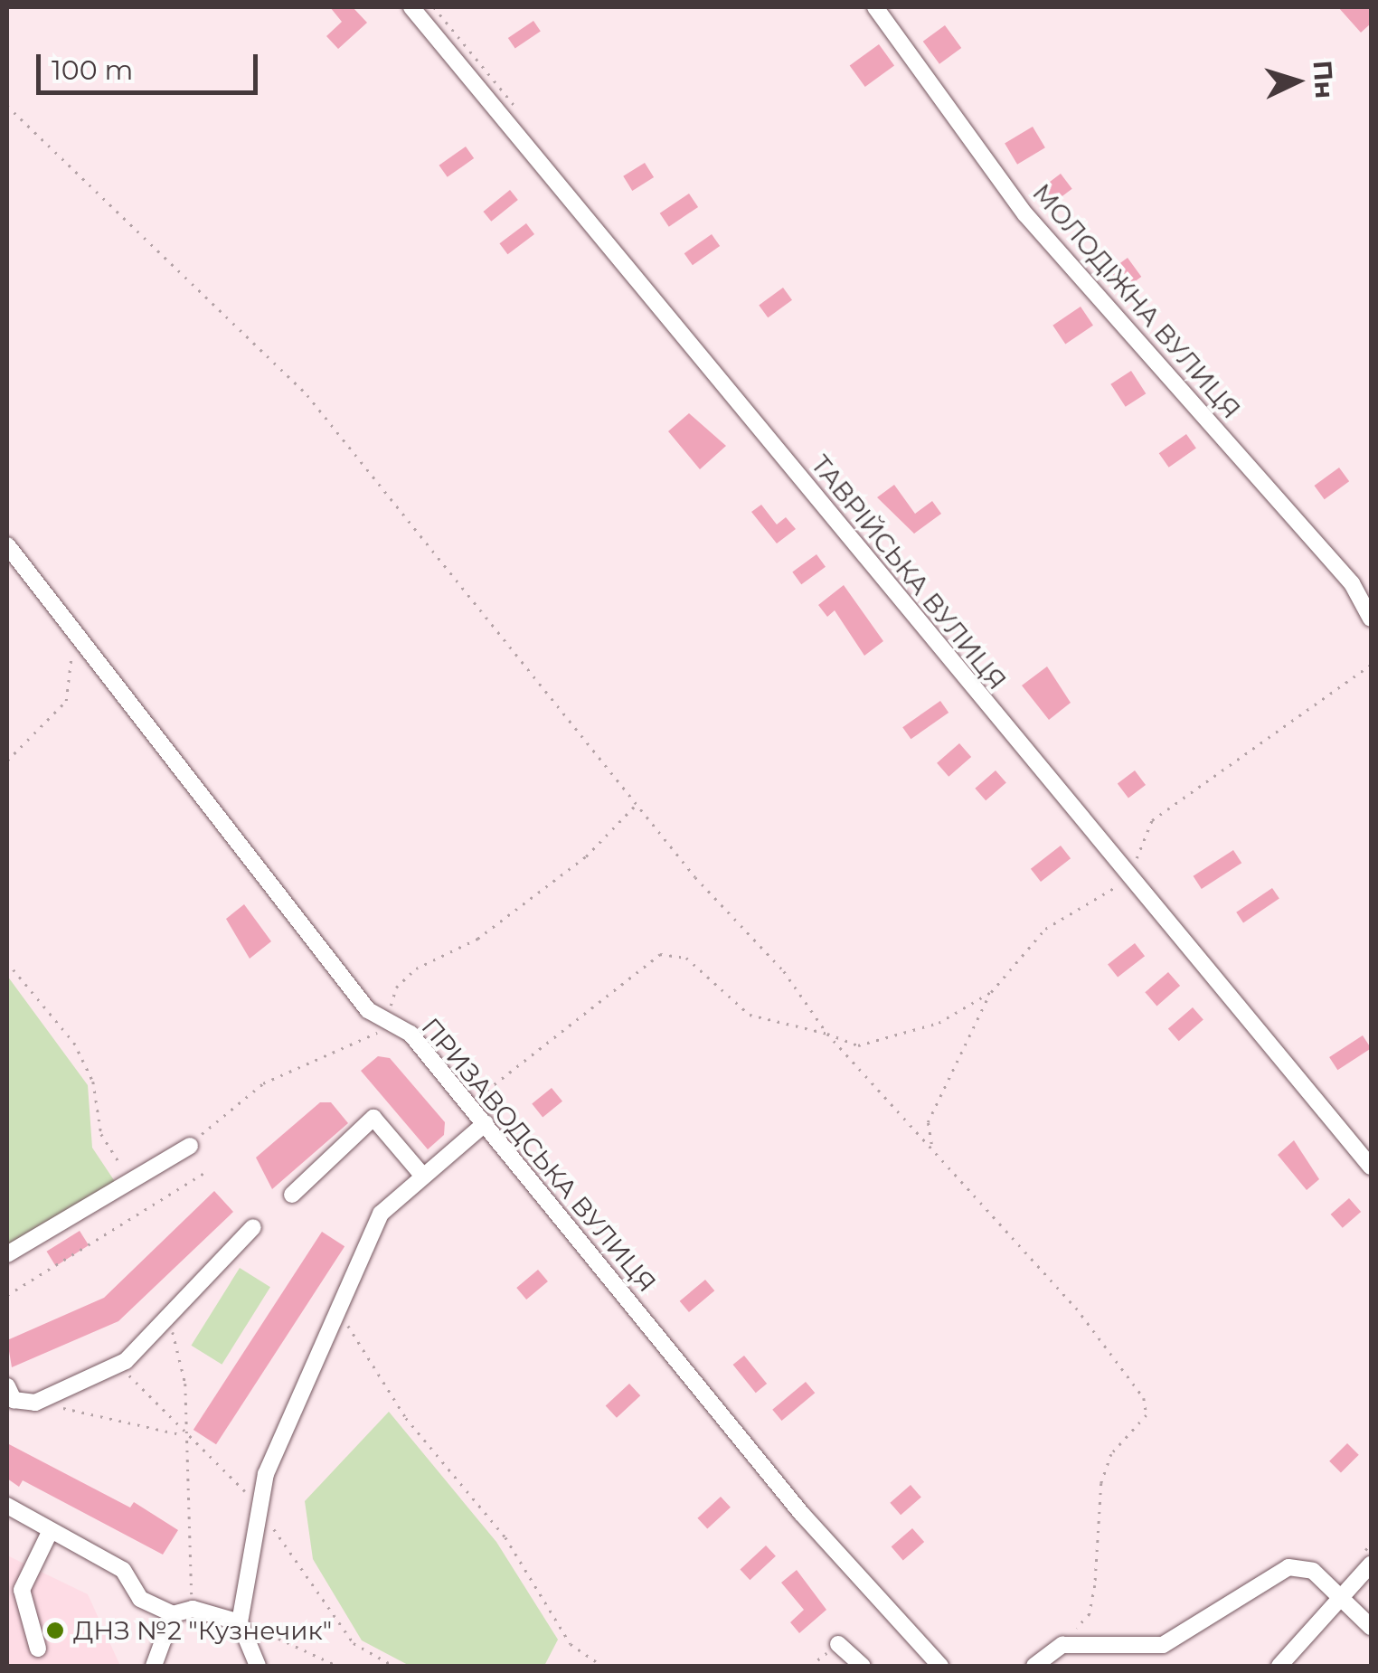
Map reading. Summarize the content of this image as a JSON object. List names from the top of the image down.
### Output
{
  "streets": {
    "street": ["МОЛОДІЖНА ВУЛИЦЯ", "ТАВРІЙСЬКА ВУЛИЦЯ", "ПРИЗАВОДСЬКА ВУЛИЦЯ"]
  },
  "places": ["ДНЗ №2 \"Кузнечик\""],
  "scale_bar": "100 m",
  "north": "right"
}
